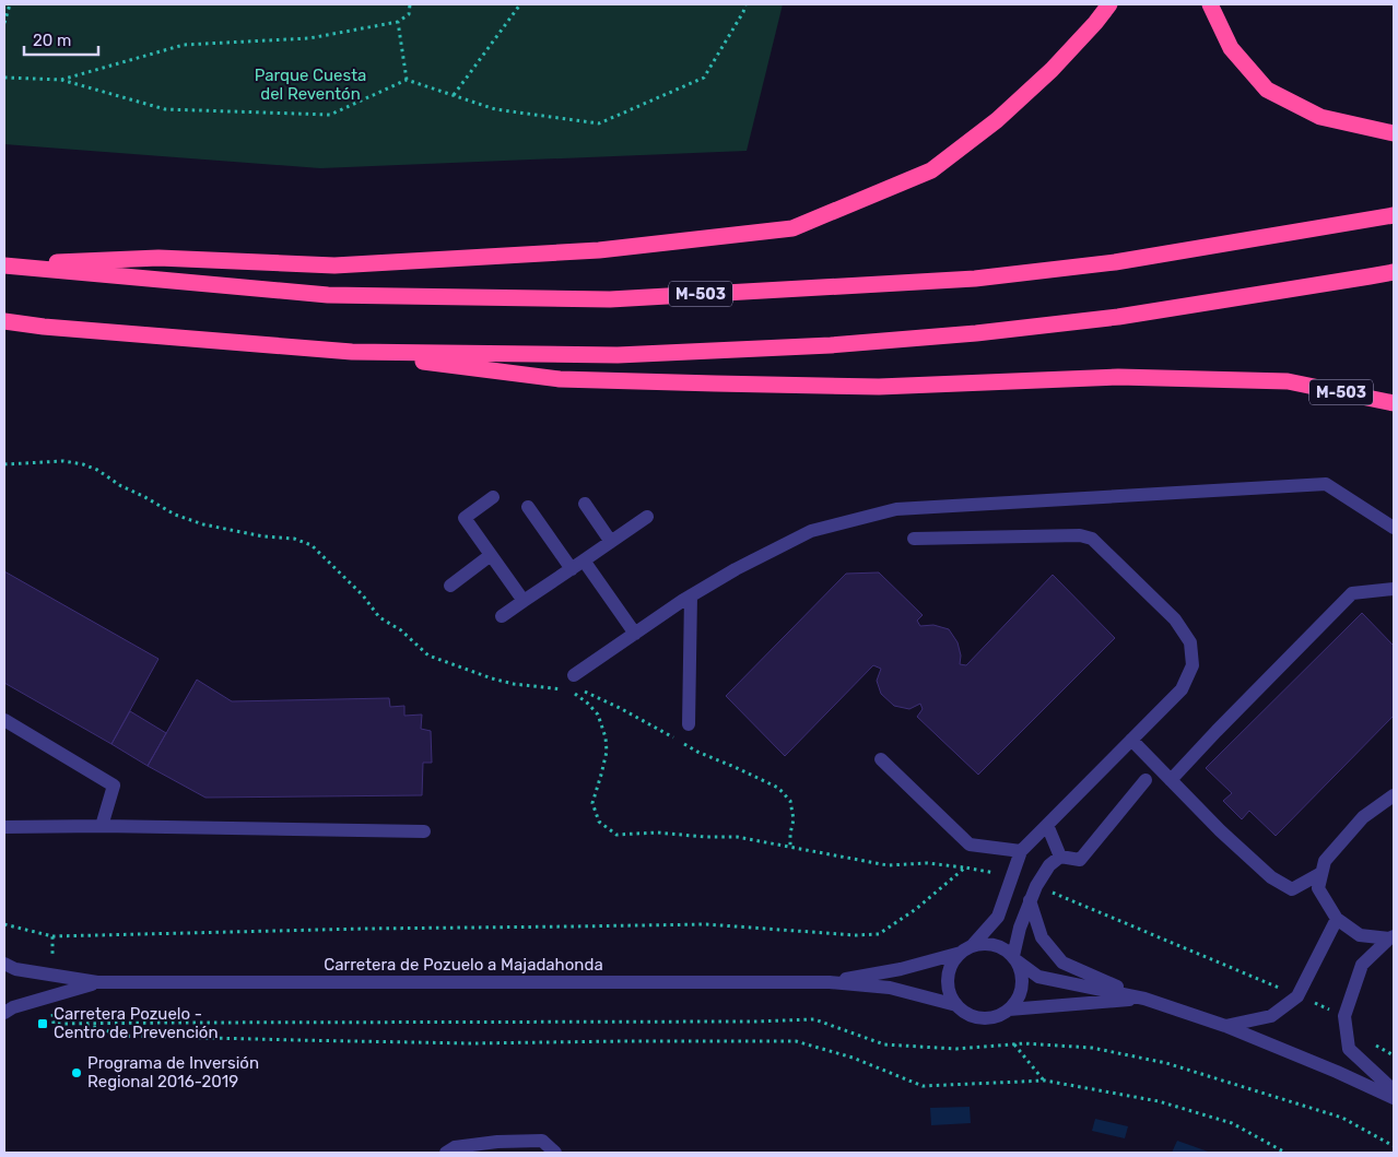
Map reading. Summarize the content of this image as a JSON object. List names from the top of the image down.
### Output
{
  "streets": {
    "highway": ["M-503"],
    "street": ["Carretera de Pozuelo a Majadahonda"]
  },
  "parks": ["Parque Cuesta del Reventón"],
  "places": {
    "transit": ["Carretera Pozuelo - Centro de Prevención"],
    "other": ["Programa de Inversión Regional 2016-2019"]
  },
  "scale_bar": "20 m"
}
